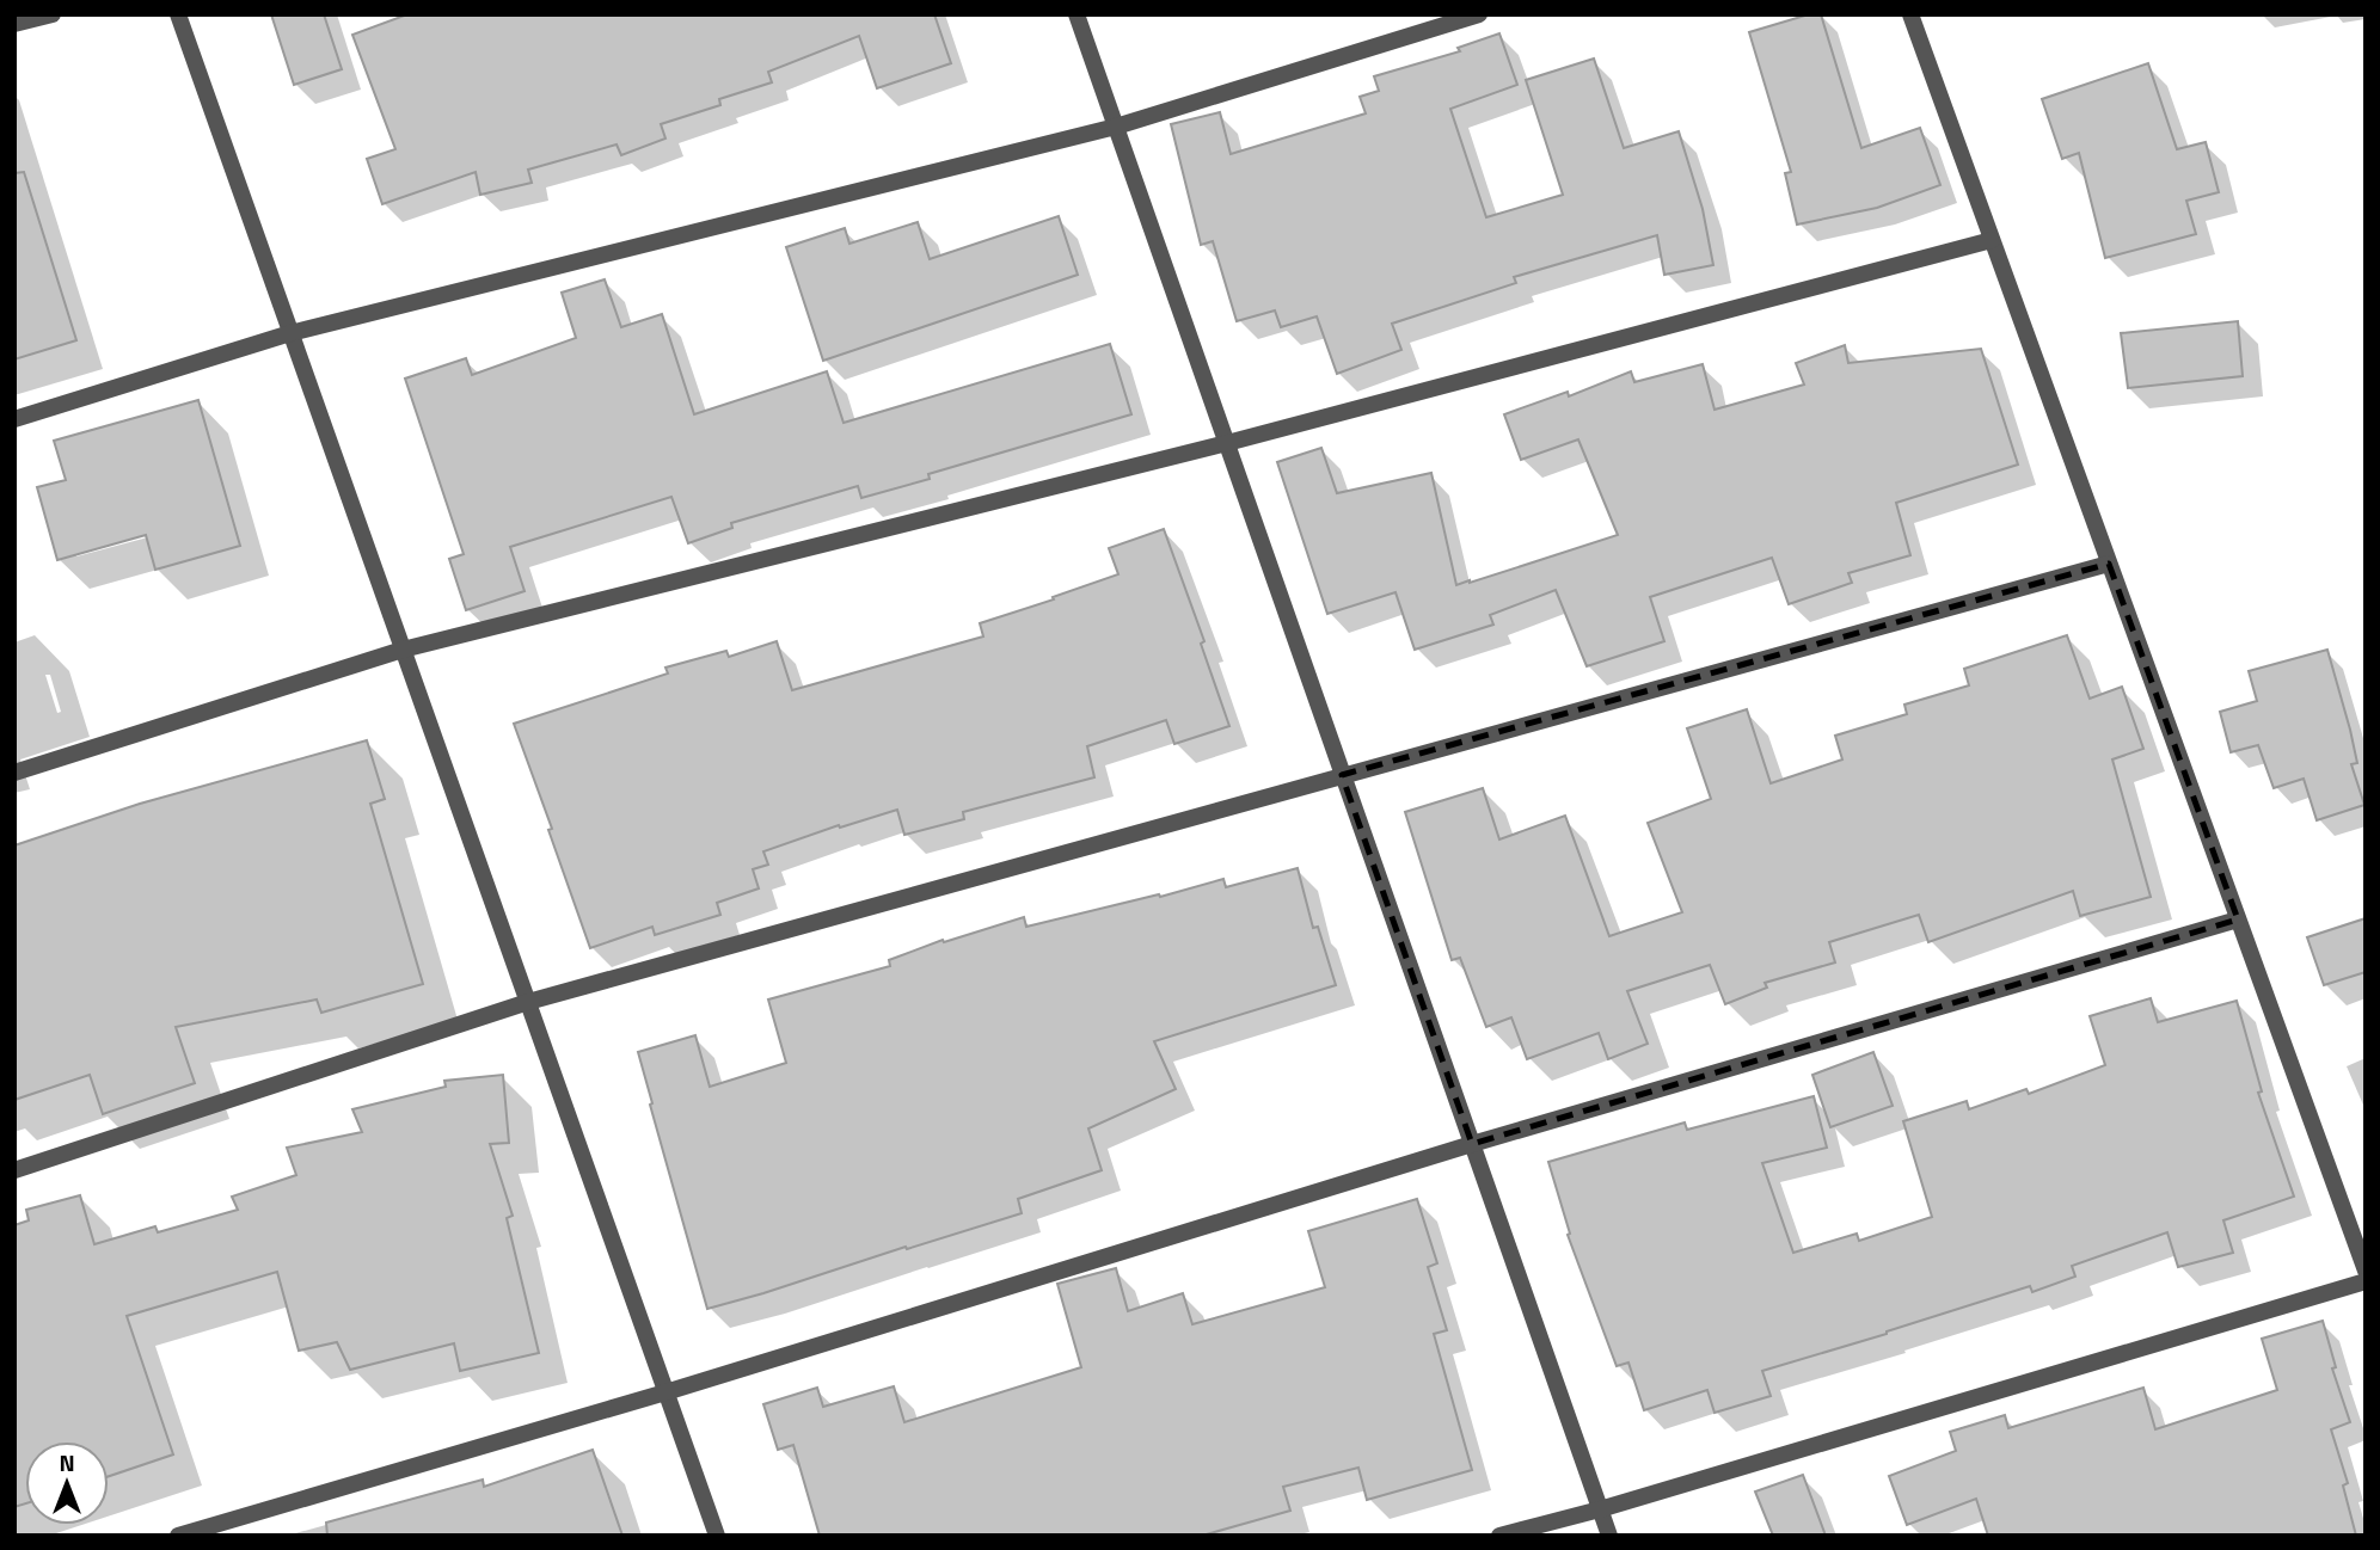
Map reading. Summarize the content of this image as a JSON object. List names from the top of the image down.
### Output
{
  "north": "top"
}
